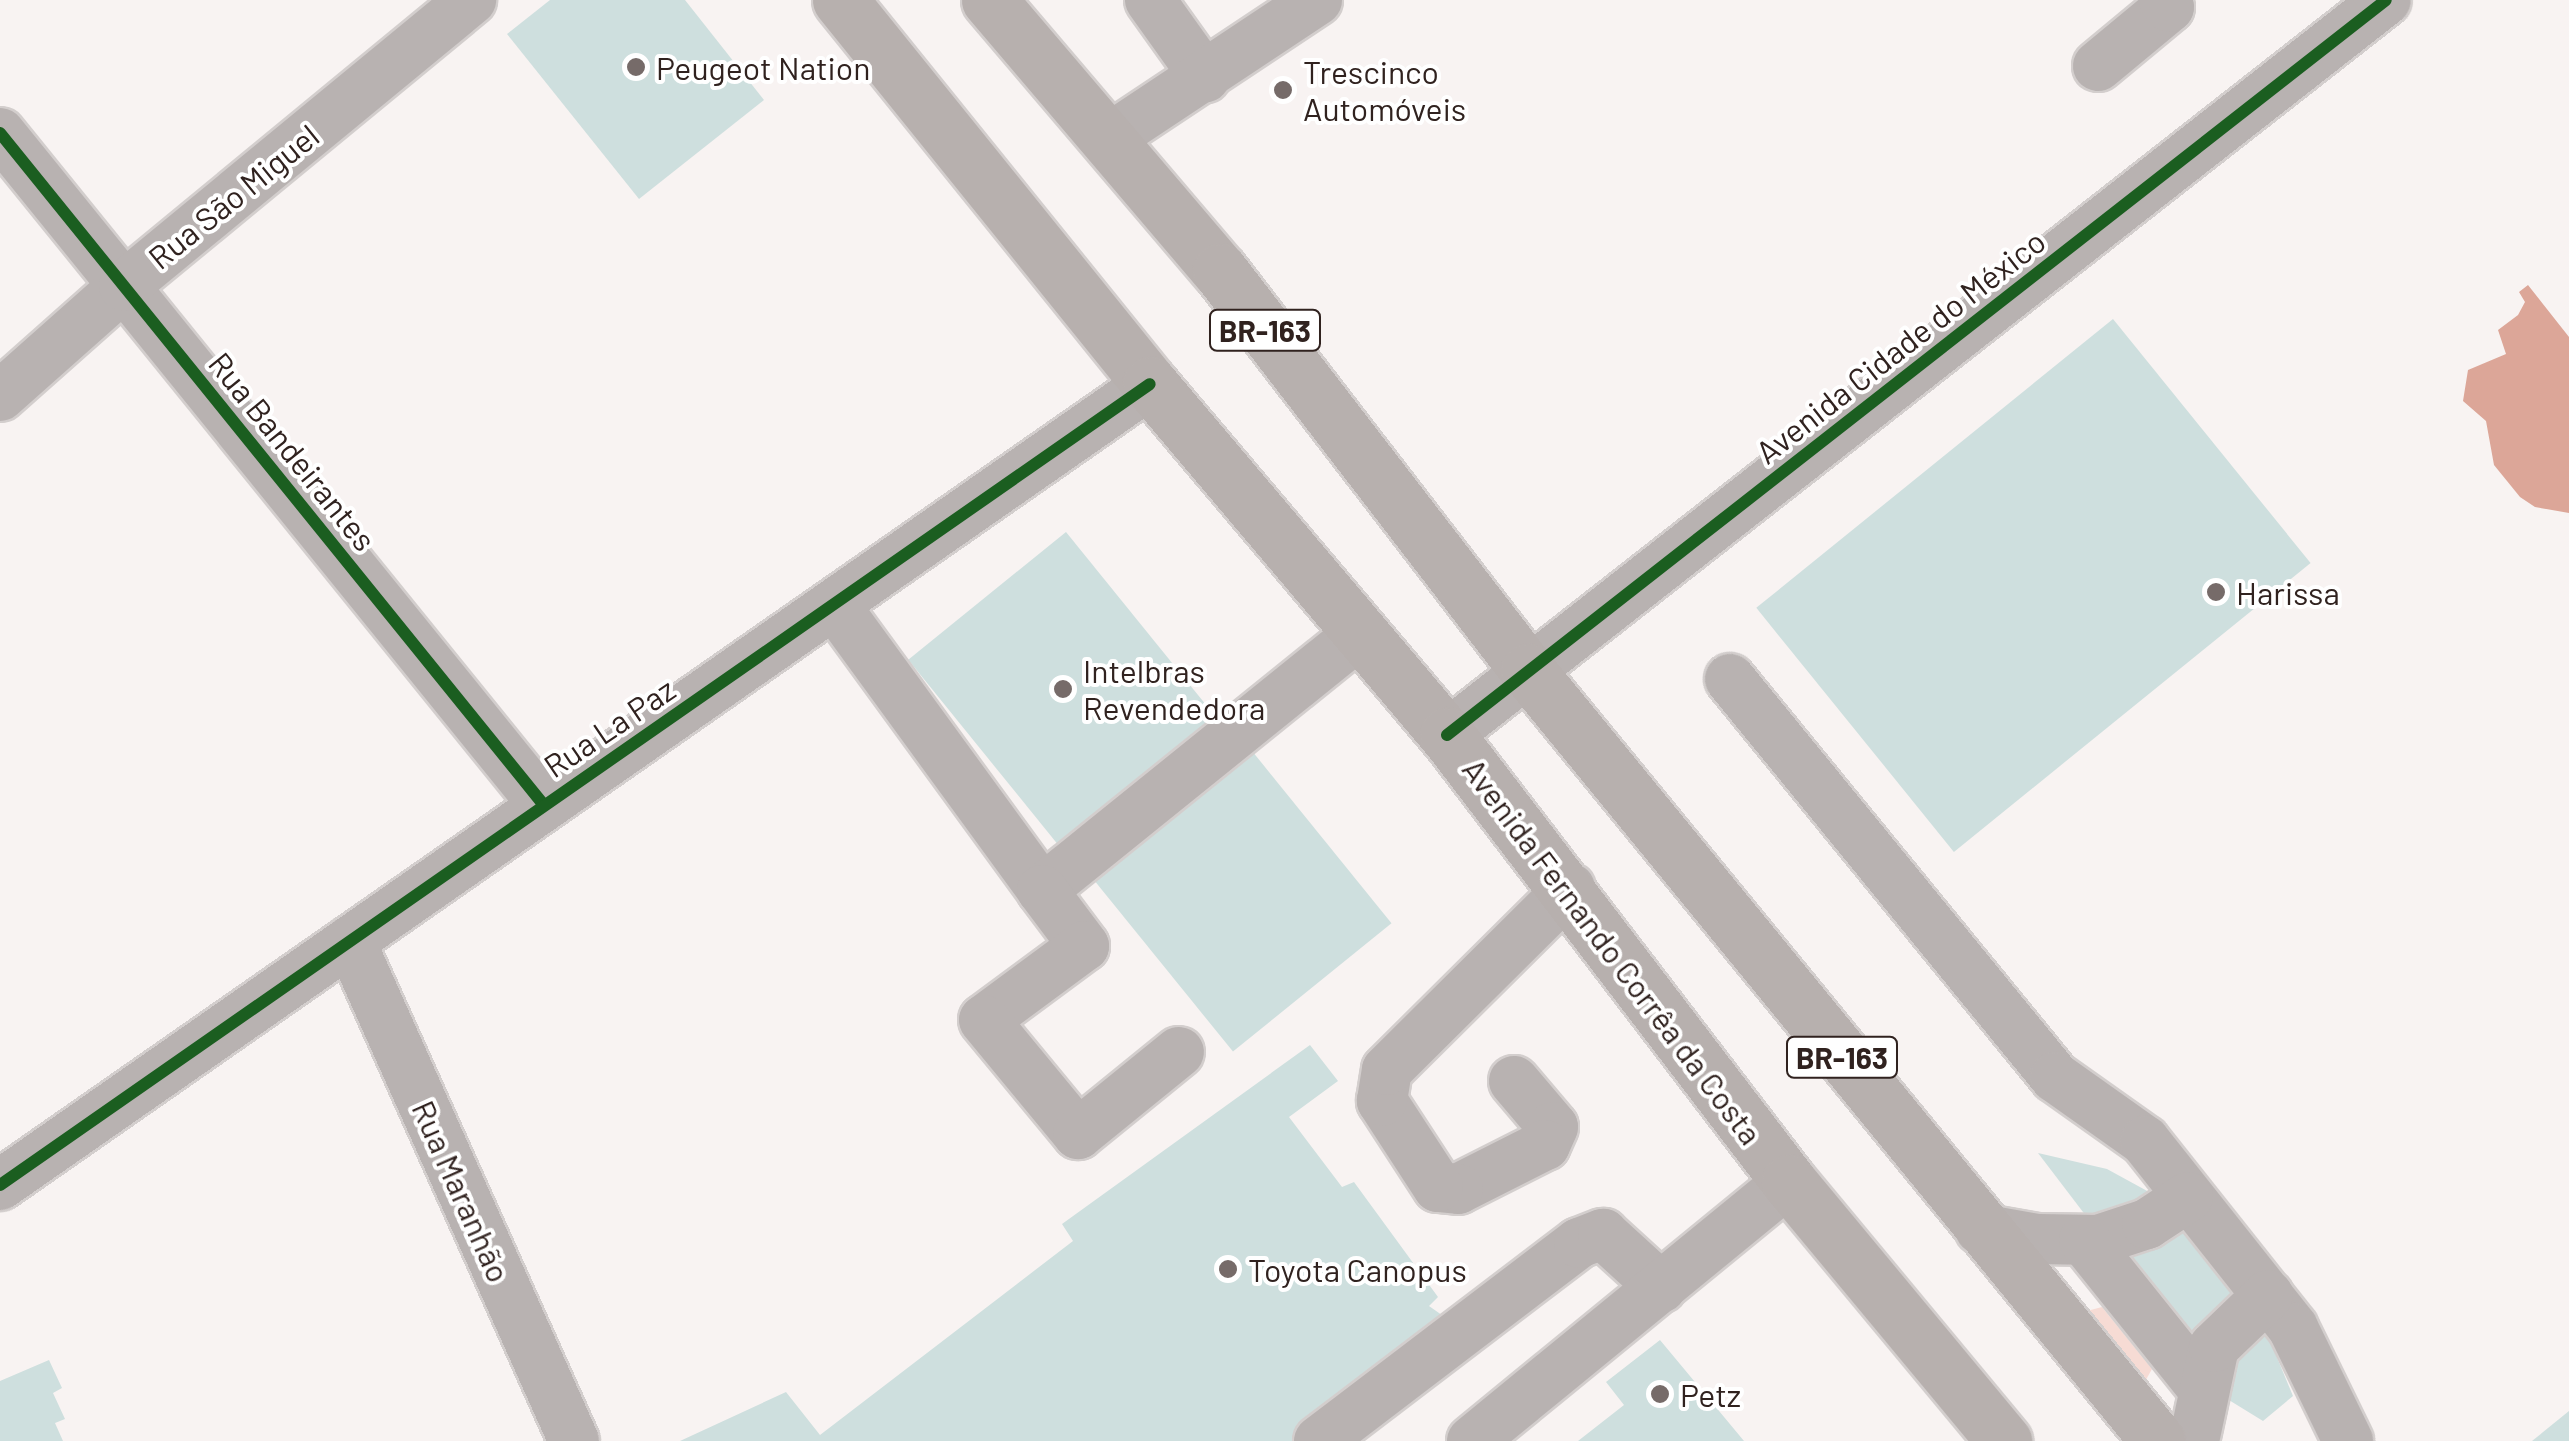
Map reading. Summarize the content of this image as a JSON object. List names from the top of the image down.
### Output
{
  "streets": {
    "highway": ["BR-163", "Avenida Fernando Corrêa da Costa"],
    "street": [
      "Rua São Miguel",
      "Avenida Cidade do México",
      "Rua Bandeirantes",
      "Rua La Paz",
      "Rua Maranhão"
    ]
  },
  "crossings": [
    ["Rua São Miguel", "Rua Bandeirantes"],
    ["BR-163", "Avenida Cidade do México"],
    ["Avenida Cidade do México", "Avenida Fernando Corrêa da Costa"],
    ["Rua Bandeirantes", "Rua La Paz"],
    ["Rua La Paz", "Avenida Fernando Corrêa da Costa"],
    ["Rua La Paz", "Rua Maranhão"]
  ],
  "places": [
    "Peugeot Nation",
    "Trescinco Automóveis",
    "Harissa",
    "Intelbras Revendedora",
    "Toyota Canopus",
    "Petz"
  ]
}
